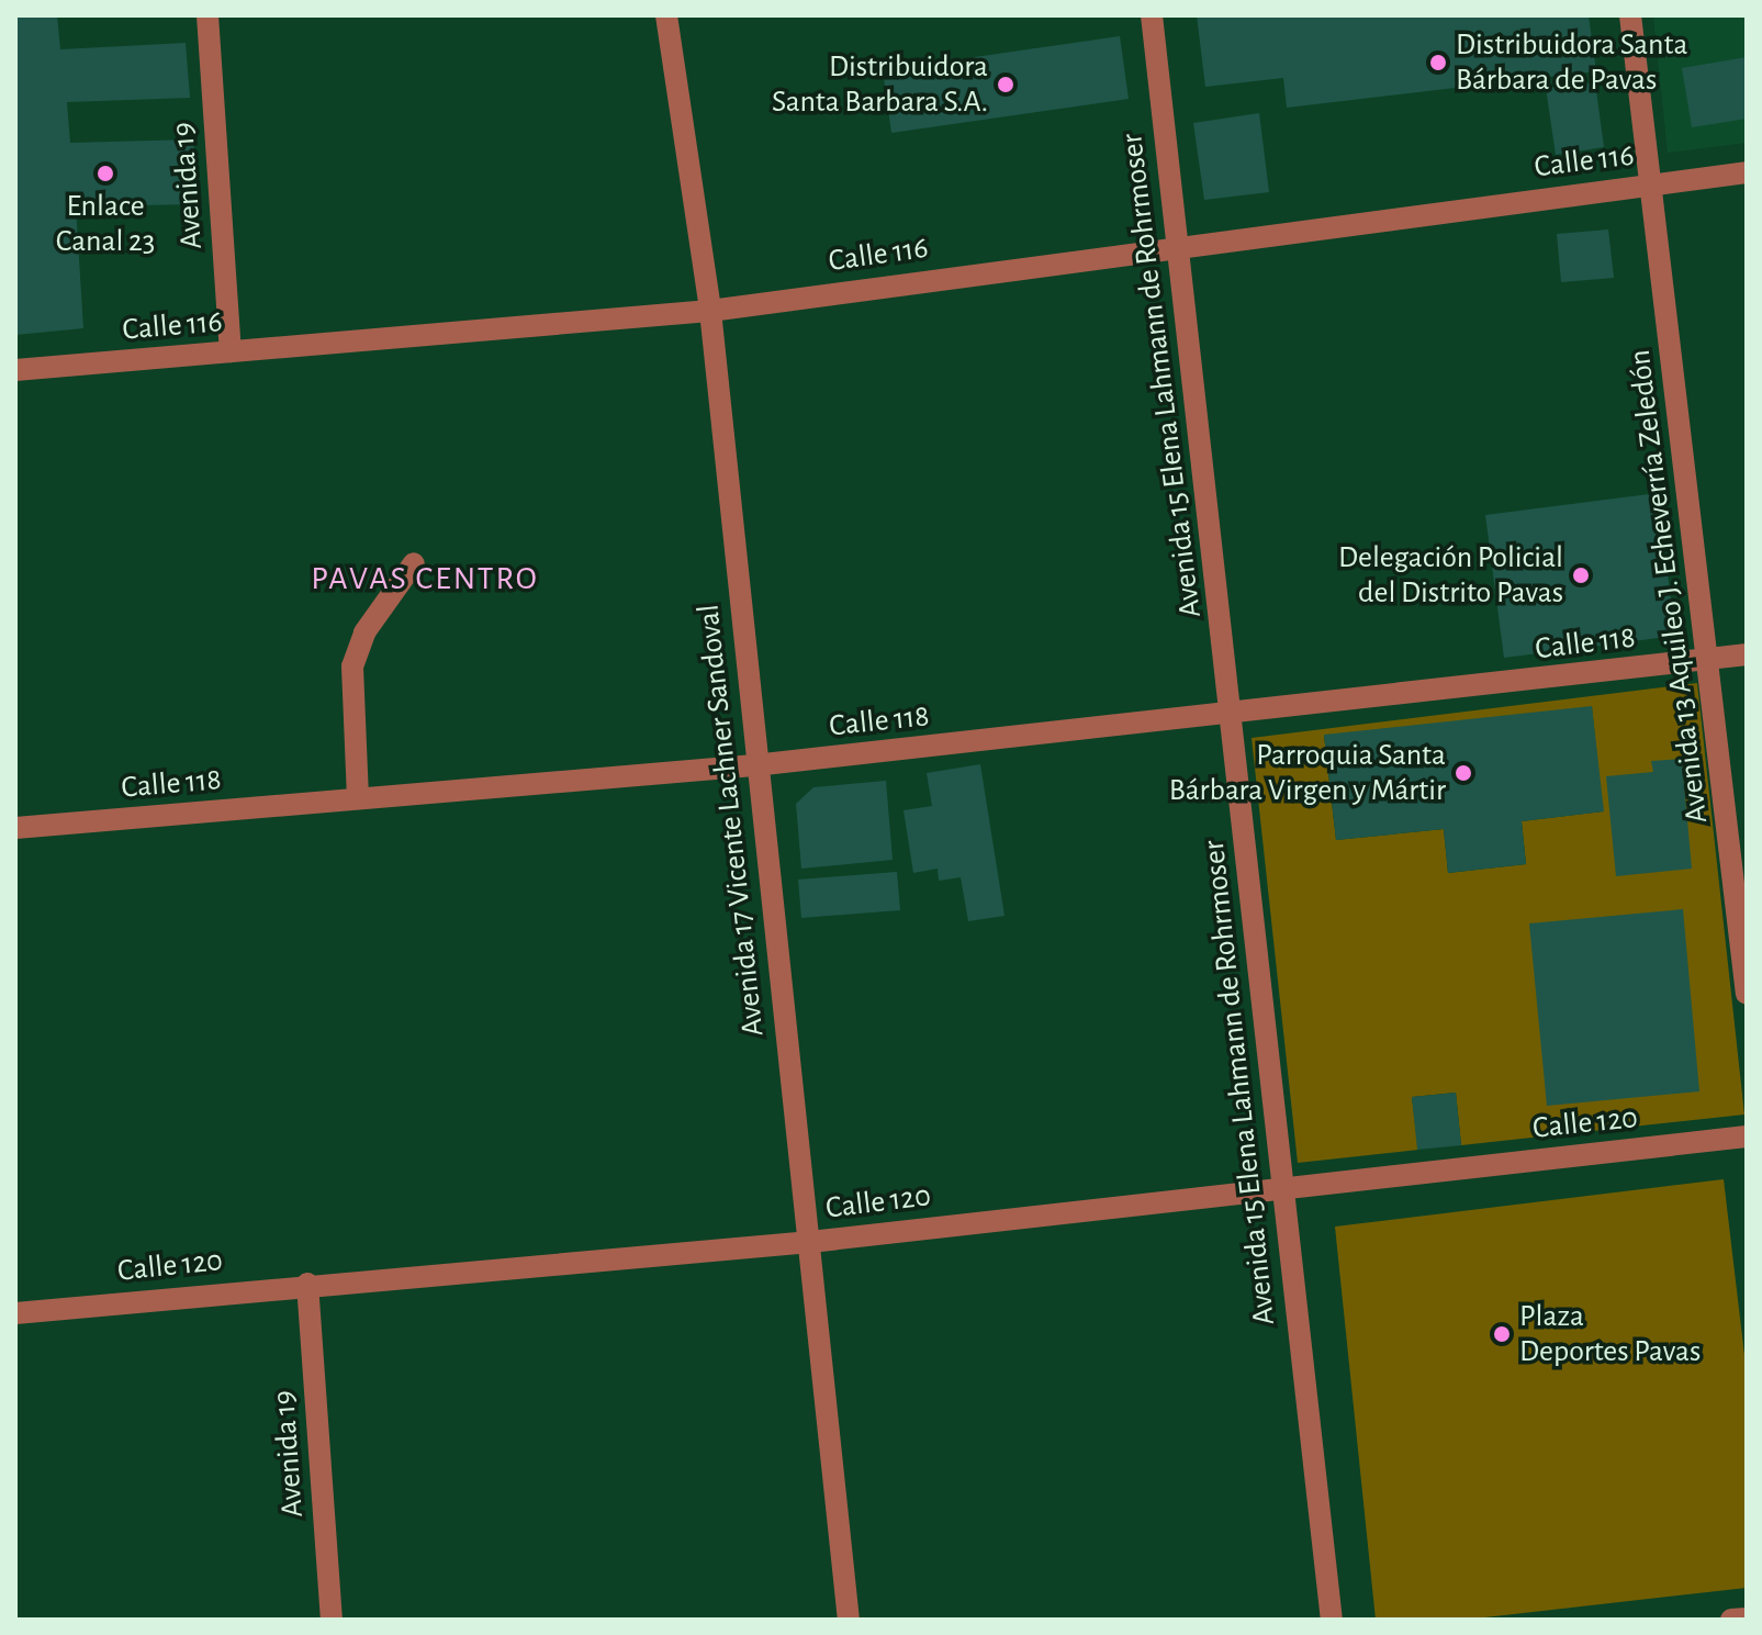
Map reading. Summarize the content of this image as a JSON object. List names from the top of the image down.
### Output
{
  "streets": {
    "street": [
      "Calle 116",
      "Avenida 19",
      "Avenida 15 Elena Lahmann de Rohrmoser",
      "Avenida 13 Aquileo J. Echeverría Zeledón",
      "Calle 118",
      "Avenida 17 Vicente Lachner Sandoval",
      "Calle 120"
    ]
  },
  "crossings": [
    ["Calle 116", "Avenida 19"],
    ["Calle 116", "Avenida 15 Elena Lahmann de Rohrmoser"],
    ["Calle 116", "Avenida 13 Aquileo J. Echeverría Zeledón"],
    ["Calle 116", "Avenida 17 Vicente Lachner Sandoval"],
    ["Avenida 19", "Calle 120"],
    ["Avenida 15 Elena Lahmann de Rohrmoser", "Calle 118"],
    ["Avenida 15 Elena Lahmann de Rohrmoser", "Calle 120"],
    ["Avenida 13 Aquileo J. Echeverría Zeledón", "Calle 118"],
    ["Calle 118", "Avenida 17 Vicente Lachner Sandoval"],
    ["Avenida 17 Vicente Lachner Sandoval", "Calle 120"]
  ],
  "districts": ["PAVAS CENTRO"],
  "places": [
    "Distribuidora Santa Bárbara de Pavas",
    "Distribuidora Santa Barbara S.A.",
    "Enlace Canal 23",
    "Delegación Policial del Distrito Pavas",
    "Parroquia Santa Bárbara Virgen y Mártir",
    "Plaza Deportes Pavas"
  ]
}
